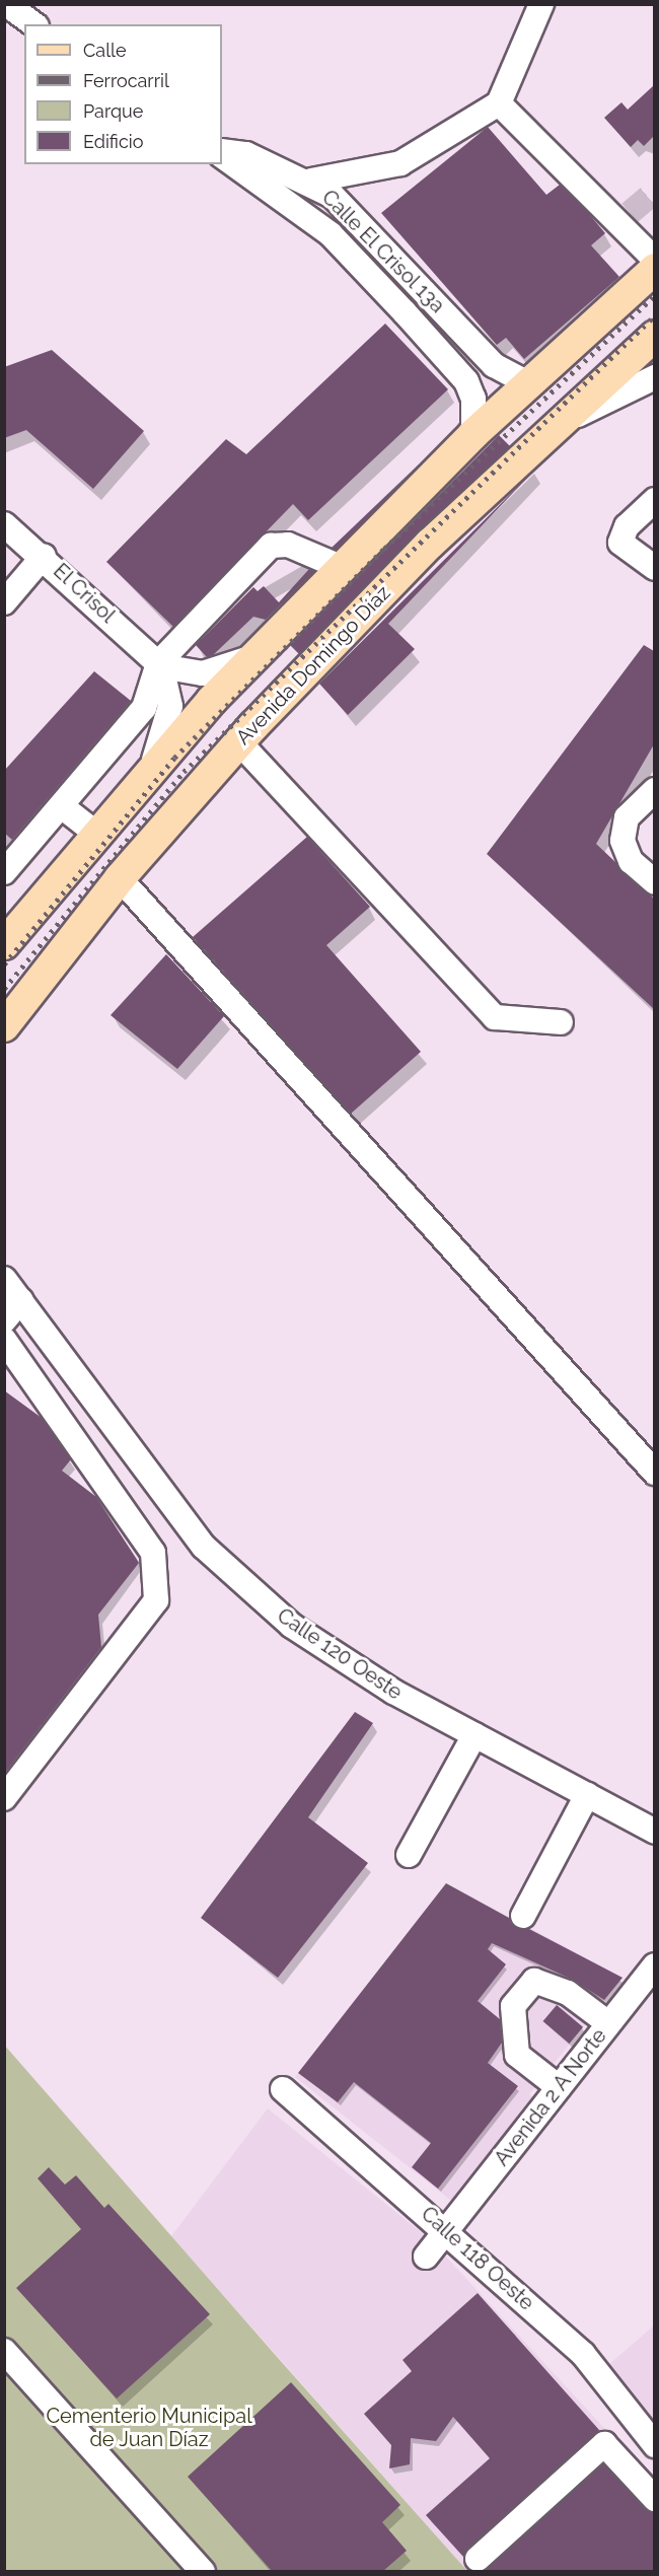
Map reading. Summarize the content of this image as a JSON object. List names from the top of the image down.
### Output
{
  "streets": {
    "main road": ["Avenida Domingo Díaz"],
    "street": [
      "Calle El Crisol 13a",
      "El Crisol",
      "Calle 120 Oeste",
      "Avenida 2 A Norte",
      "Calle 118 Oeste"
    ]
  },
  "crossings": [
    ["Avenida 2 A Norte", "Calle 118 Oeste"]
  ],
  "parks": ["Cementerio Municipal de Juan Díaz"],
  "legend": [
    "Calle",
    "Ferrocarril",
    "Parque",
    "Edificio"
  ]
}
